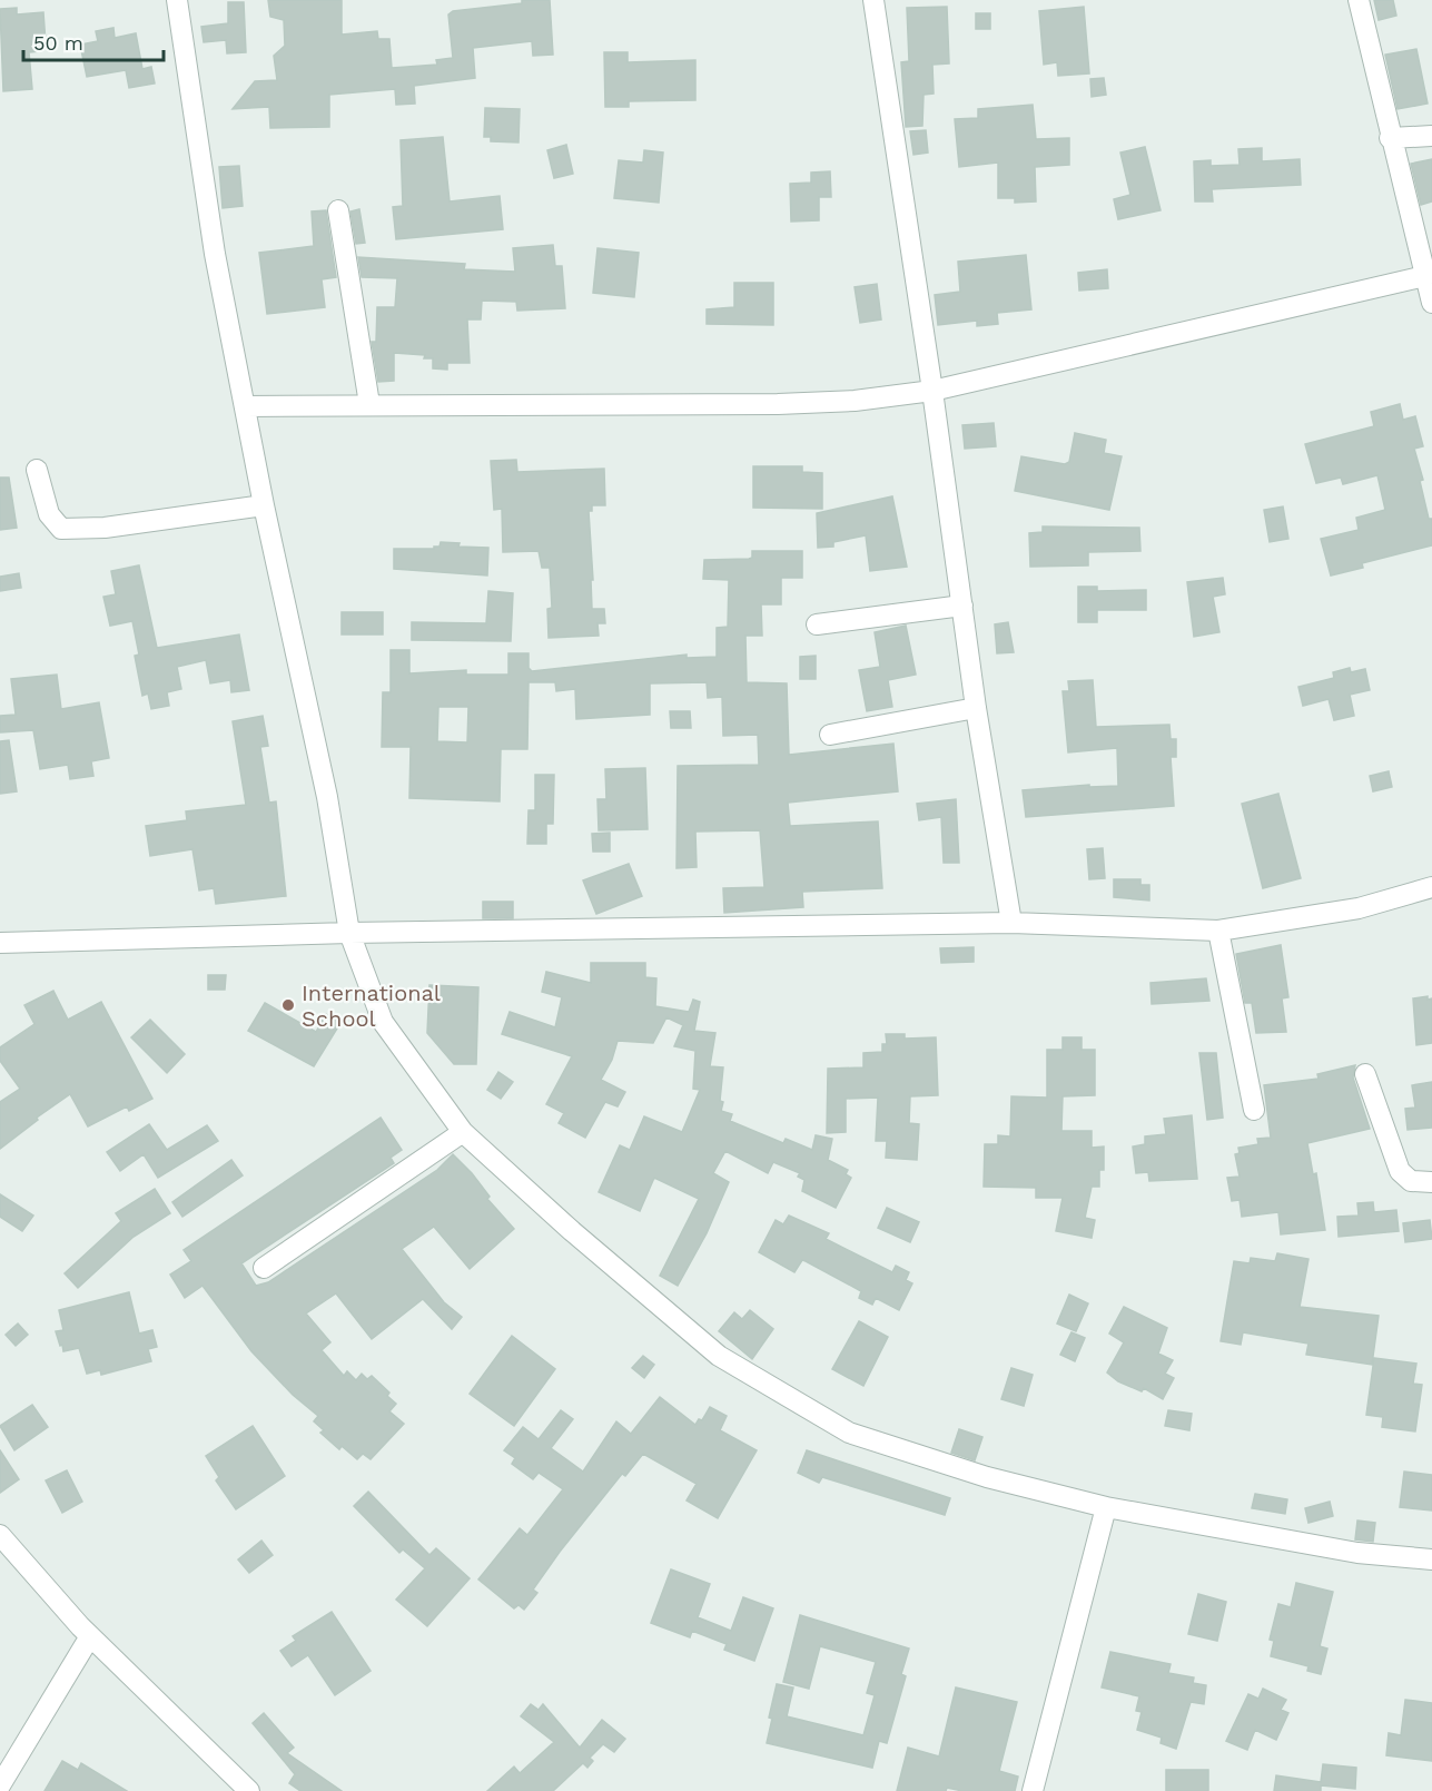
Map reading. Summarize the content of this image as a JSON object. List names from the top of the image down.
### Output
{
  "places": ["International School"],
  "scale_bar": "50 m"
}
